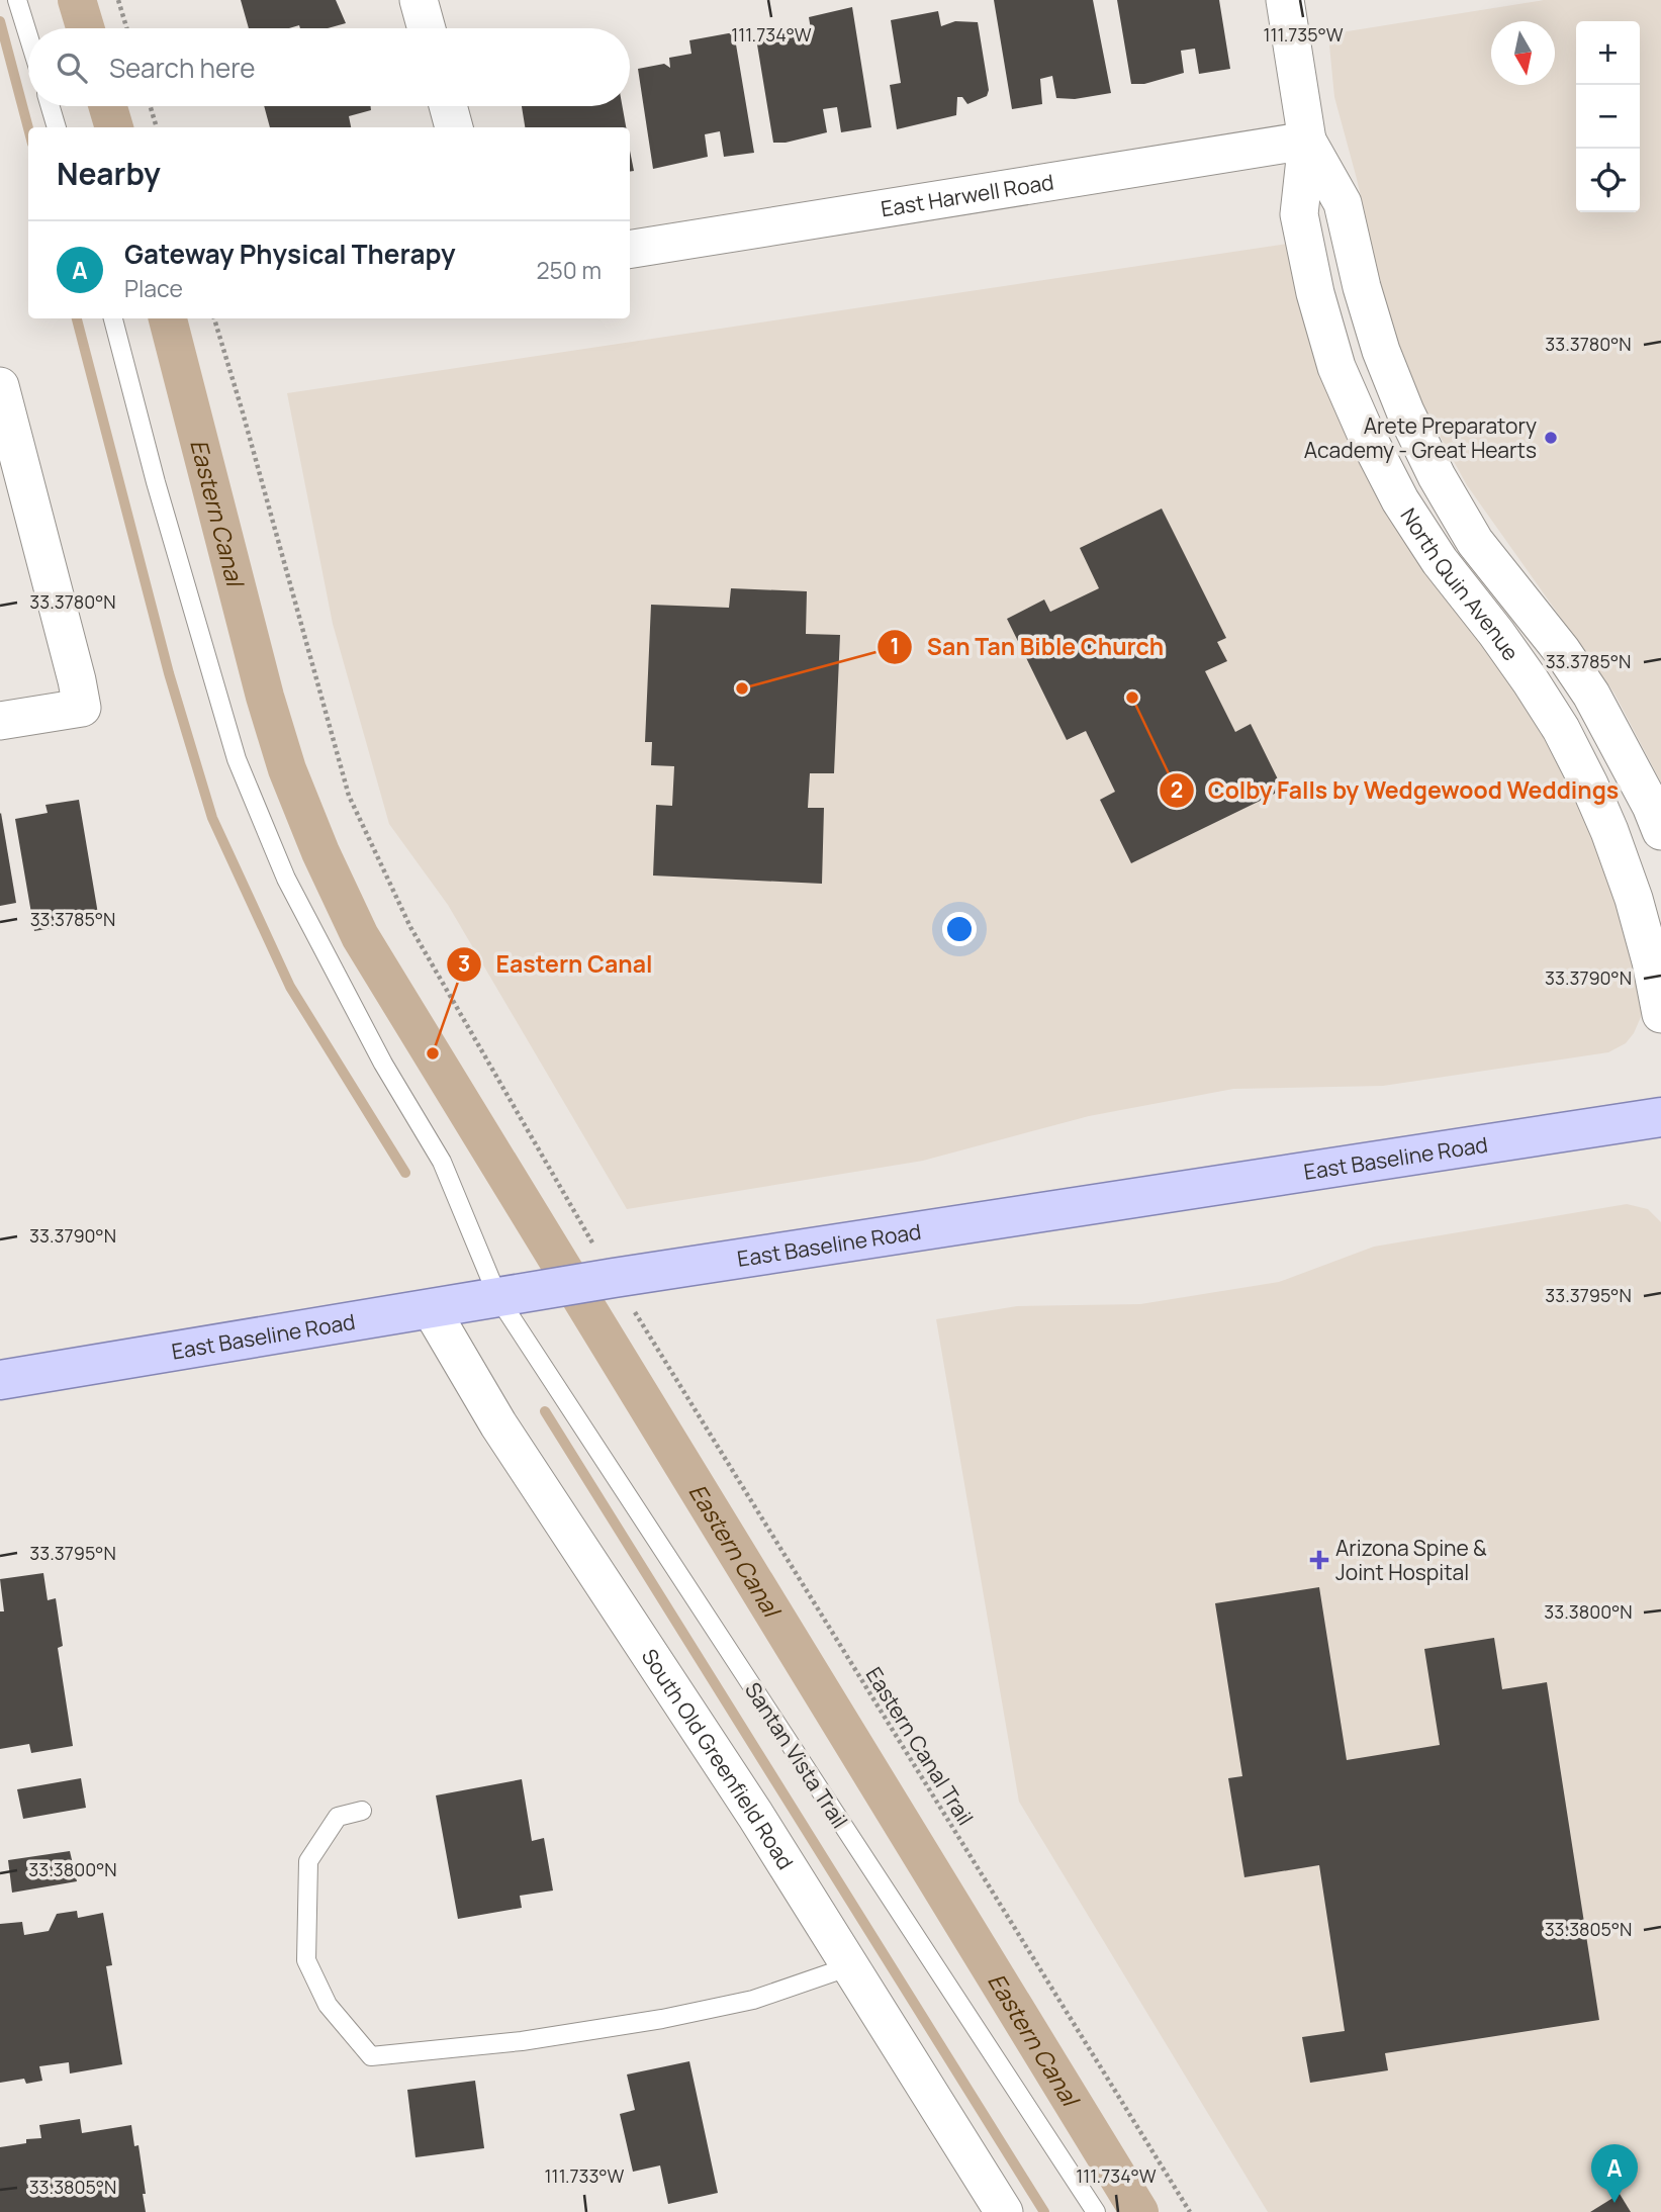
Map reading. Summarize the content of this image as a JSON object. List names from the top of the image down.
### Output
{
  "streets": {
    "main road": ["East Baseline Road"],
    "street": ["East Harwell Road", "North Quin Avenue", "South Old Greenfield Road"],
    "lane": ["Santan Vista Trail"],
    "path": ["Eastern Canal Trail"]
  },
  "crossings": [
    ["East Harwell Road", "North Quin Avenue"],
    ["East Baseline Road", "Eastern Canal Trail"],
    ["East Baseline Road", "Santan Vista Trail"],
    ["East Baseline Road", "South Old Greenfield Road"]
  ],
  "water": ["Eastern Canal"],
  "places": {
    "other": [
      "Arete Preparatory Academy - Great Hearts",
      "San Tan Bible Church",
      "Colby Falls by Wedgewood Weddings",
      "Eastern Canal"
    ],
    "health": ["Arizona Spine & Joint Hospital"]
  },
  "north": "bottom",
  "page": {
    "map_buttons": ["+", "−"],
    "search": "Search here",
    "heading": "Nearby",
    "list": [
      {
        "mark": "A",
        "name": "Gateway Physical Therapy",
        "note": "Place",
        "value": "250 m"
      }
    ],
    "pins": "A"
  },
  "coordinates": [
    "111.734°W",
    "111.735°W",
    "33.3780°N",
    "33.3785°N",
    "33.3790°N",
    "33.3795°N",
    "33.3800°N",
    "33.3805°N",
    "111.733°W"
  ]
}
